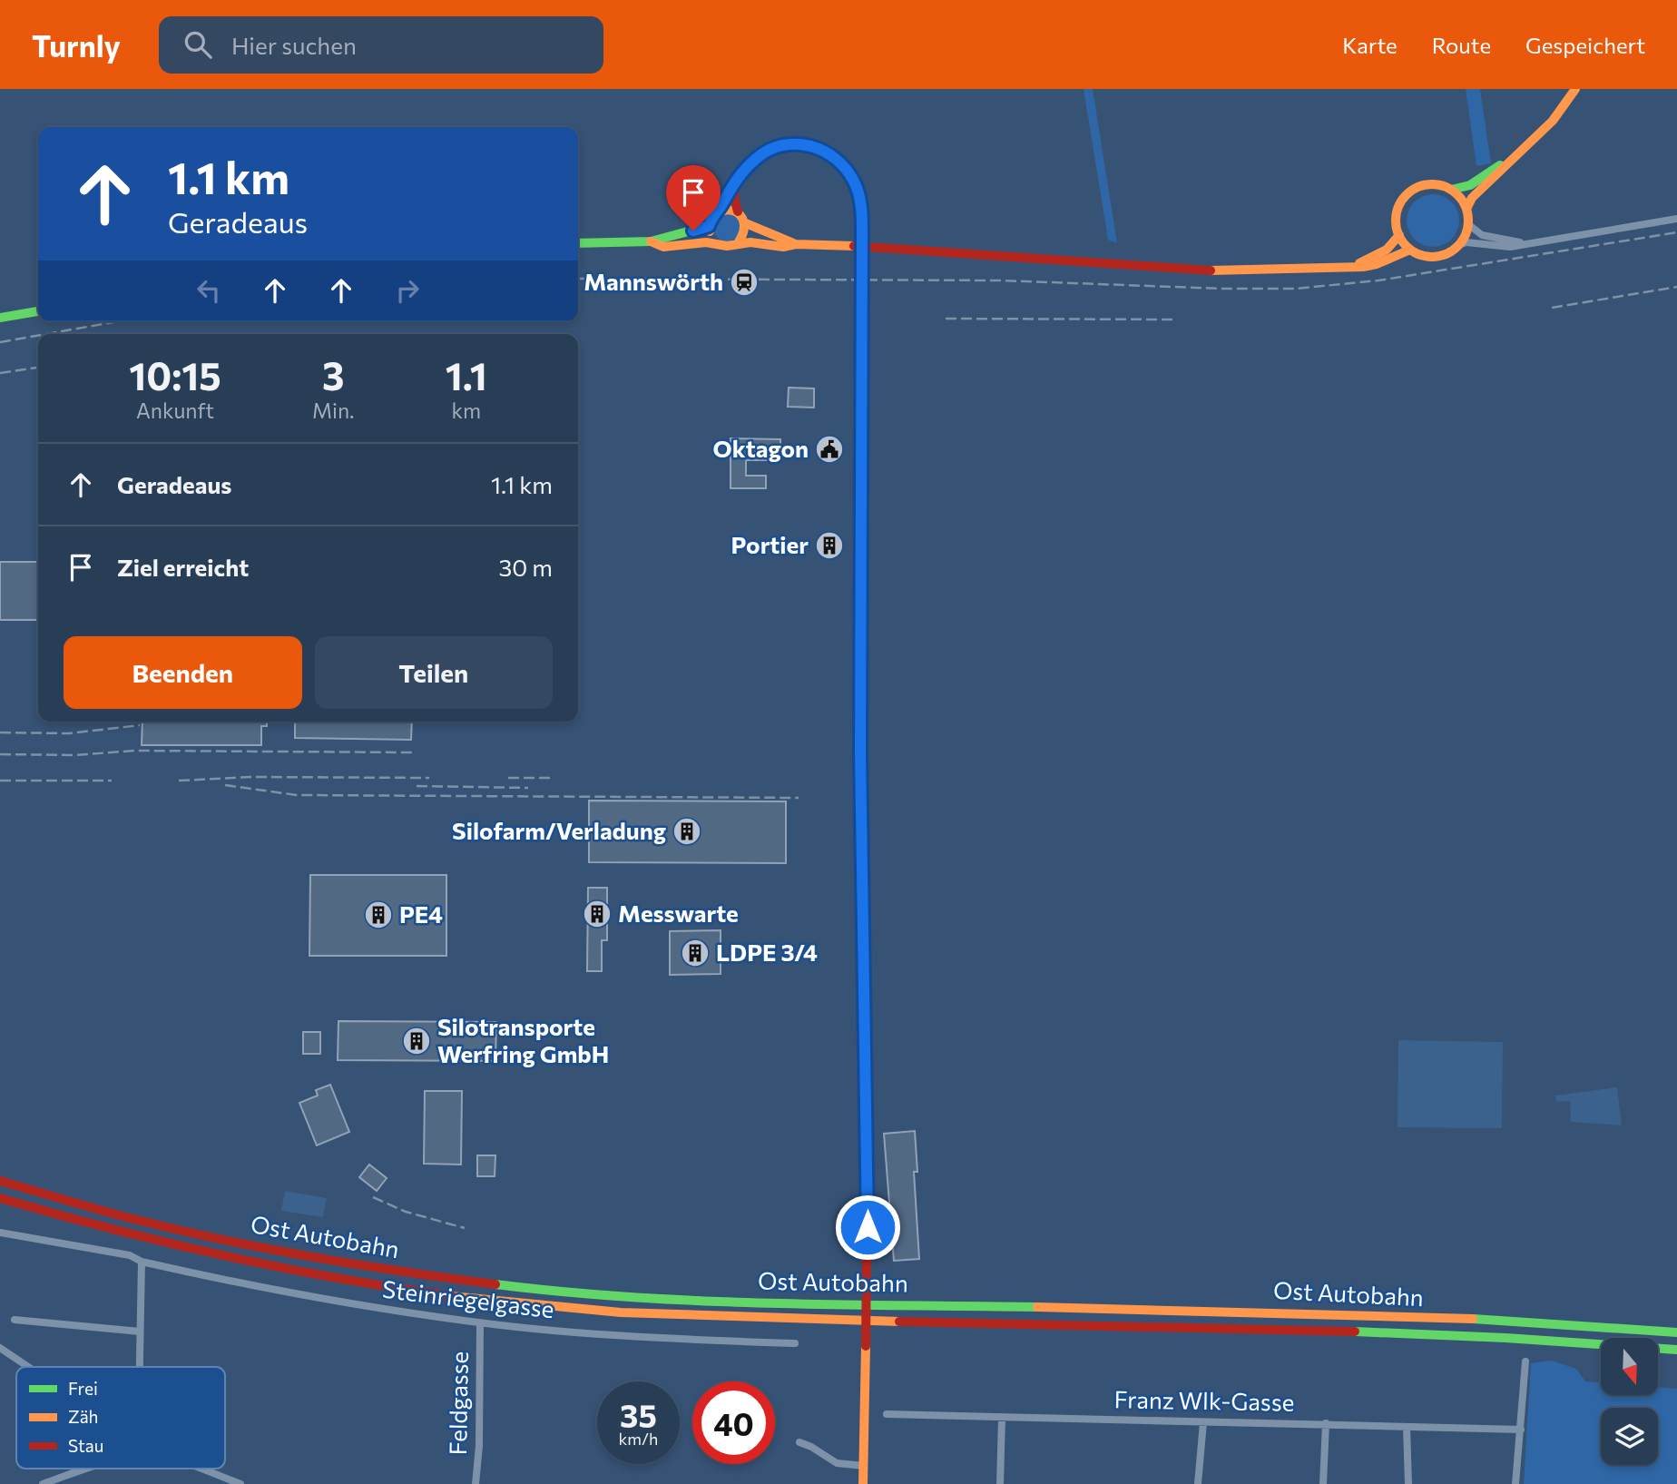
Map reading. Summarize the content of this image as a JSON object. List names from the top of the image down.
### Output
{
  "streets": {
    "main road": ["Ost Autobahn"],
    "street": ["Steinriegelgasse", "Franz Wlk-Gasse", "Feldgasse"]
  },
  "crossings": [
    ["Steinriegelgasse", "Feldgasse"]
  ],
  "places": {
    "station": ["Mannswörth"],
    "public building": ["Oktagon"],
    "building": [
      "Portier",
      "Silofarm/Verladung",
      "Messwarte",
      "PE4",
      "LDPE 3/4",
      "Silotransporte Werfring GmbH"
    ]
  },
  "legend": ["Frei", "Zäh", "Stau"],
  "north": "bottom",
  "page": {
    "header": "Turnly",
    "search": "Hier suchen",
    "nav": ["Karte", "Route", "Gespeichert"],
    "turn": ["1.1 km", "Geradeaus"],
    "eta": [
      "10:15",
      "Ankunft",
      "3",
      "Min.",
      "1.1",
      "km"
    ],
    "list": [
      {
        "name": "Geradeaus",
        "value": "1.1 km"
      },
      {
        "name": "Ziel erreicht",
        "value": "30 m"
      }
    ],
    "buttons": ["Beenden", "Teilen"],
    "speed": "35 km/h",
    "limit": "40"
  }
}
